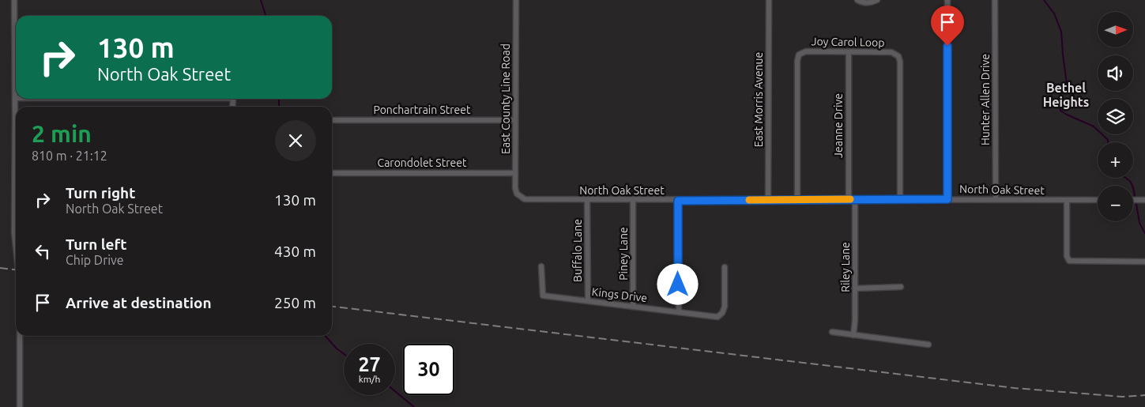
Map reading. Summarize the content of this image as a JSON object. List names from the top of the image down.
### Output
{
  "streets": {
    "street": [
      "Joy Carol Loop",
      "East County Line Road",
      "East Morris Avenue",
      "Hunter Allen Drive",
      "Ponchartrain Street",
      "Jeanne Drive",
      "Carondolet Street",
      "North Oak Street",
      "Buffalo Lane",
      "Piney Lane",
      "Riley Lane",
      "Kings Drive"
    ]
  },
  "crossings": [
    ["Joy Carol Loop", "Jeanne Drive"],
    ["Joy Carol Loop", "North Oak Street"],
    ["East County Line Road", "Ponchartrain Street"],
    ["East County Line Road", "Carondolet Street"],
    ["East County Line Road", "North Oak Street"],
    ["East Morris Avenue", "North Oak Street"],
    ["Hunter Allen Drive", "North Oak Street"],
    ["Jeanne Drive", "North Oak Street"],
    ["North Oak Street", "Buffalo Lane"],
    ["North Oak Street", "Piney Lane"],
    ["North Oak Street", "Riley Lane"],
    ["Buffalo Lane", "Kings Drive"],
    ["Piney Lane", "Kings Drive"]
  ],
  "districts": ["Bethel Heights"],
  "north": "right",
  "page": {
    "map_buttons": ["+", "−"],
    "turn": ["130 m", "North Oak Street"],
    "heading": ["2 min", "810 m · 21:12"],
    "list": [
      {
        "name": "Turn right",
        "note": "North Oak Street",
        "value": "130 m"
      },
      {
        "name": "Turn left",
        "note": "Chip Drive",
        "value": "430 m"
      },
      {
        "name": "Arrive at destination",
        "value": "250 m"
      }
    ],
    "speed": "27 km/h",
    "limit": "30"
  }
}
